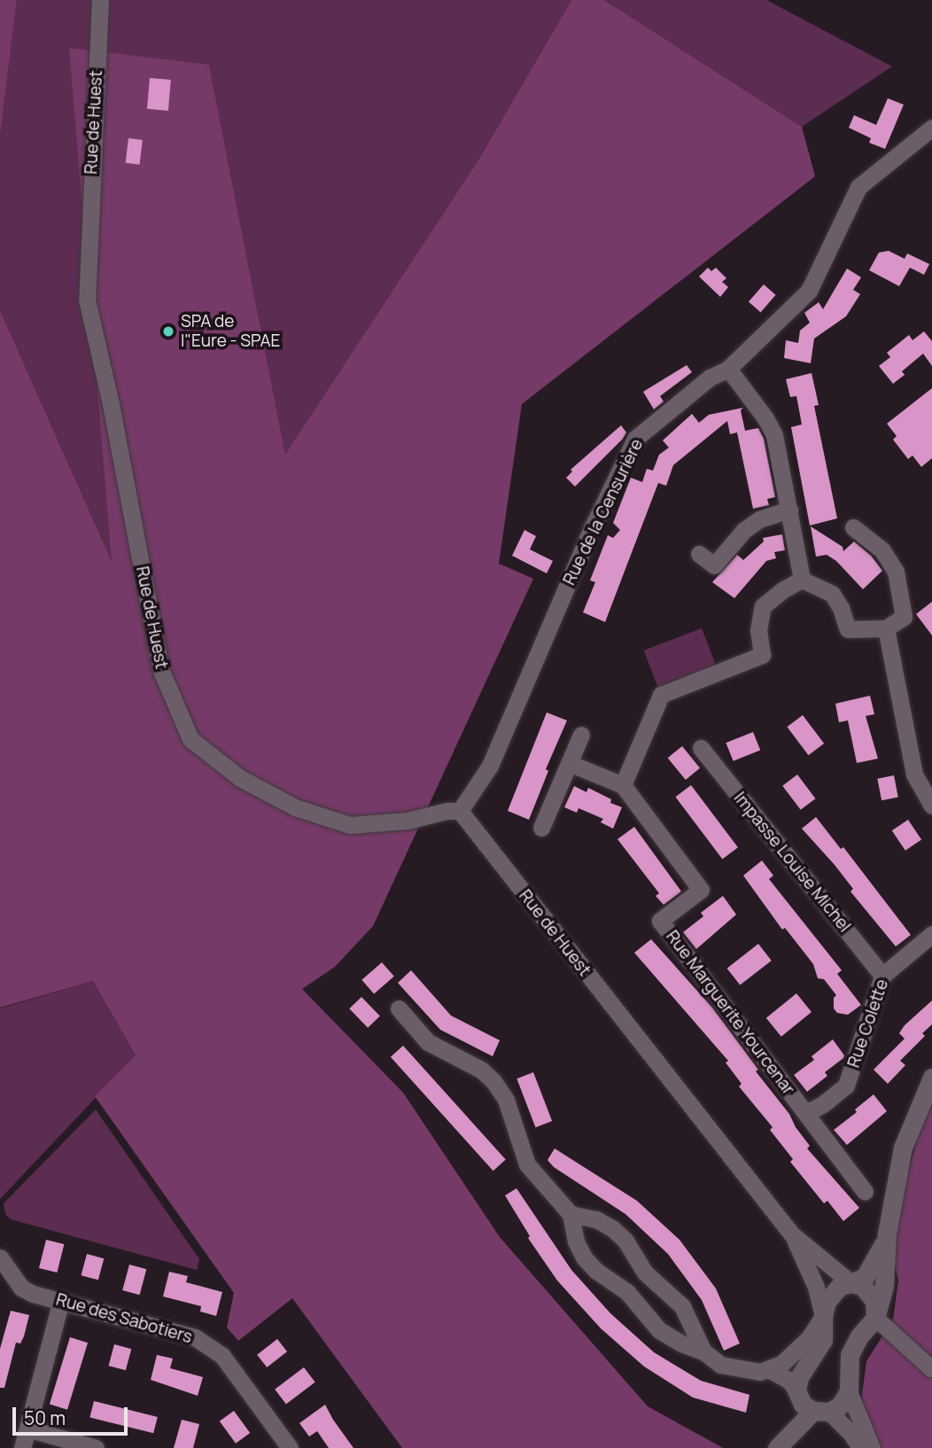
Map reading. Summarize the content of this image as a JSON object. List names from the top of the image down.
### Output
{
  "streets": {
    "street": [
      "Rue de Huest",
      "Rue de la Censurière",
      "Impasse Louise Michel",
      "Rue Marguerite Yourcenar",
      "Rue Colette",
      "Rue des Sabotiers"
    ]
  },
  "crossings": [
    ["Rue de Huest", "Rue de la Censurière"],
    ["Impasse Louise Michel", "Rue Colette"],
    ["Rue Marguerite Yourcenar", "Rue Colette"]
  ],
  "places": ["SPA de l\"Eure - SPAE"],
  "scale_bar": "50 m"
}
